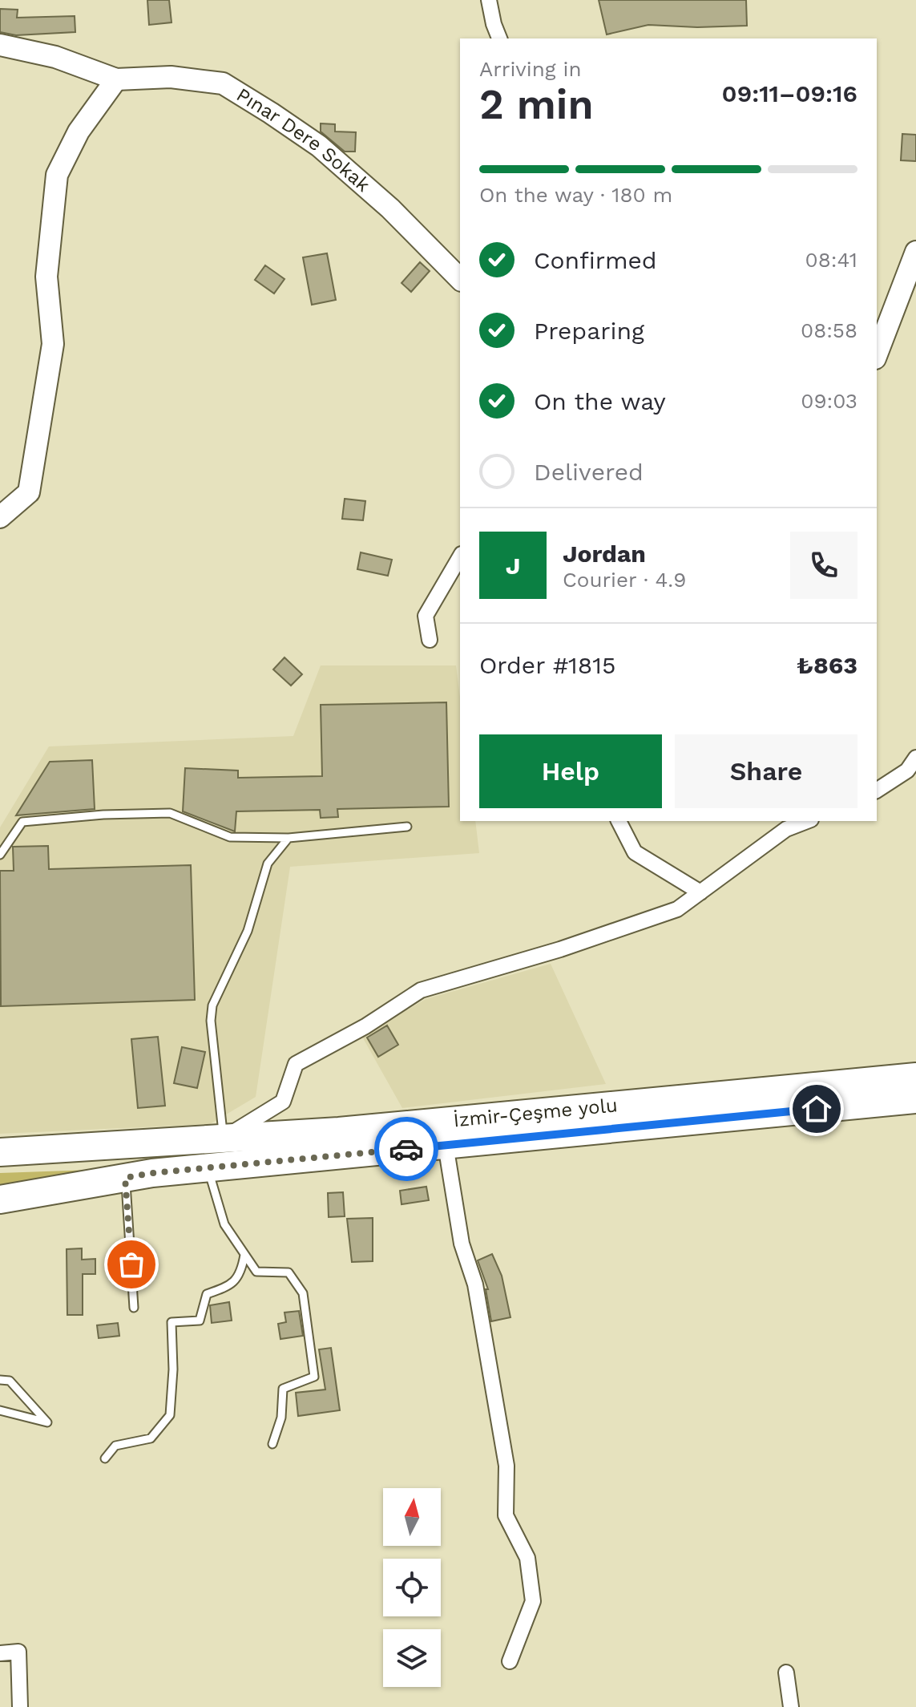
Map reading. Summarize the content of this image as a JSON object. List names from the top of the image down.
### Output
{
  "streets": {
    "highway": ["İzmir-Çeşme yolu"],
    "street": ["Pınar Dere Sokak"]
  },
  "north": "top",
  "page": {
    "heading": ["2 min", "Arriving in", "09:11–09:16"],
    "panel": [
      "Jordan",
      "Courier · 4.9",
      "Order #1815",
      "₺863"
    ],
    "bar": "On the way · 180 m",
    "list": [
      ["Confirmed", "08:41"],
      ["Preparing", "08:58"],
      ["On the way", "09:03"],
      "Delivered"
    ],
    "round": "J",
    "buttons": ["Help", "Share"]
  }
}
